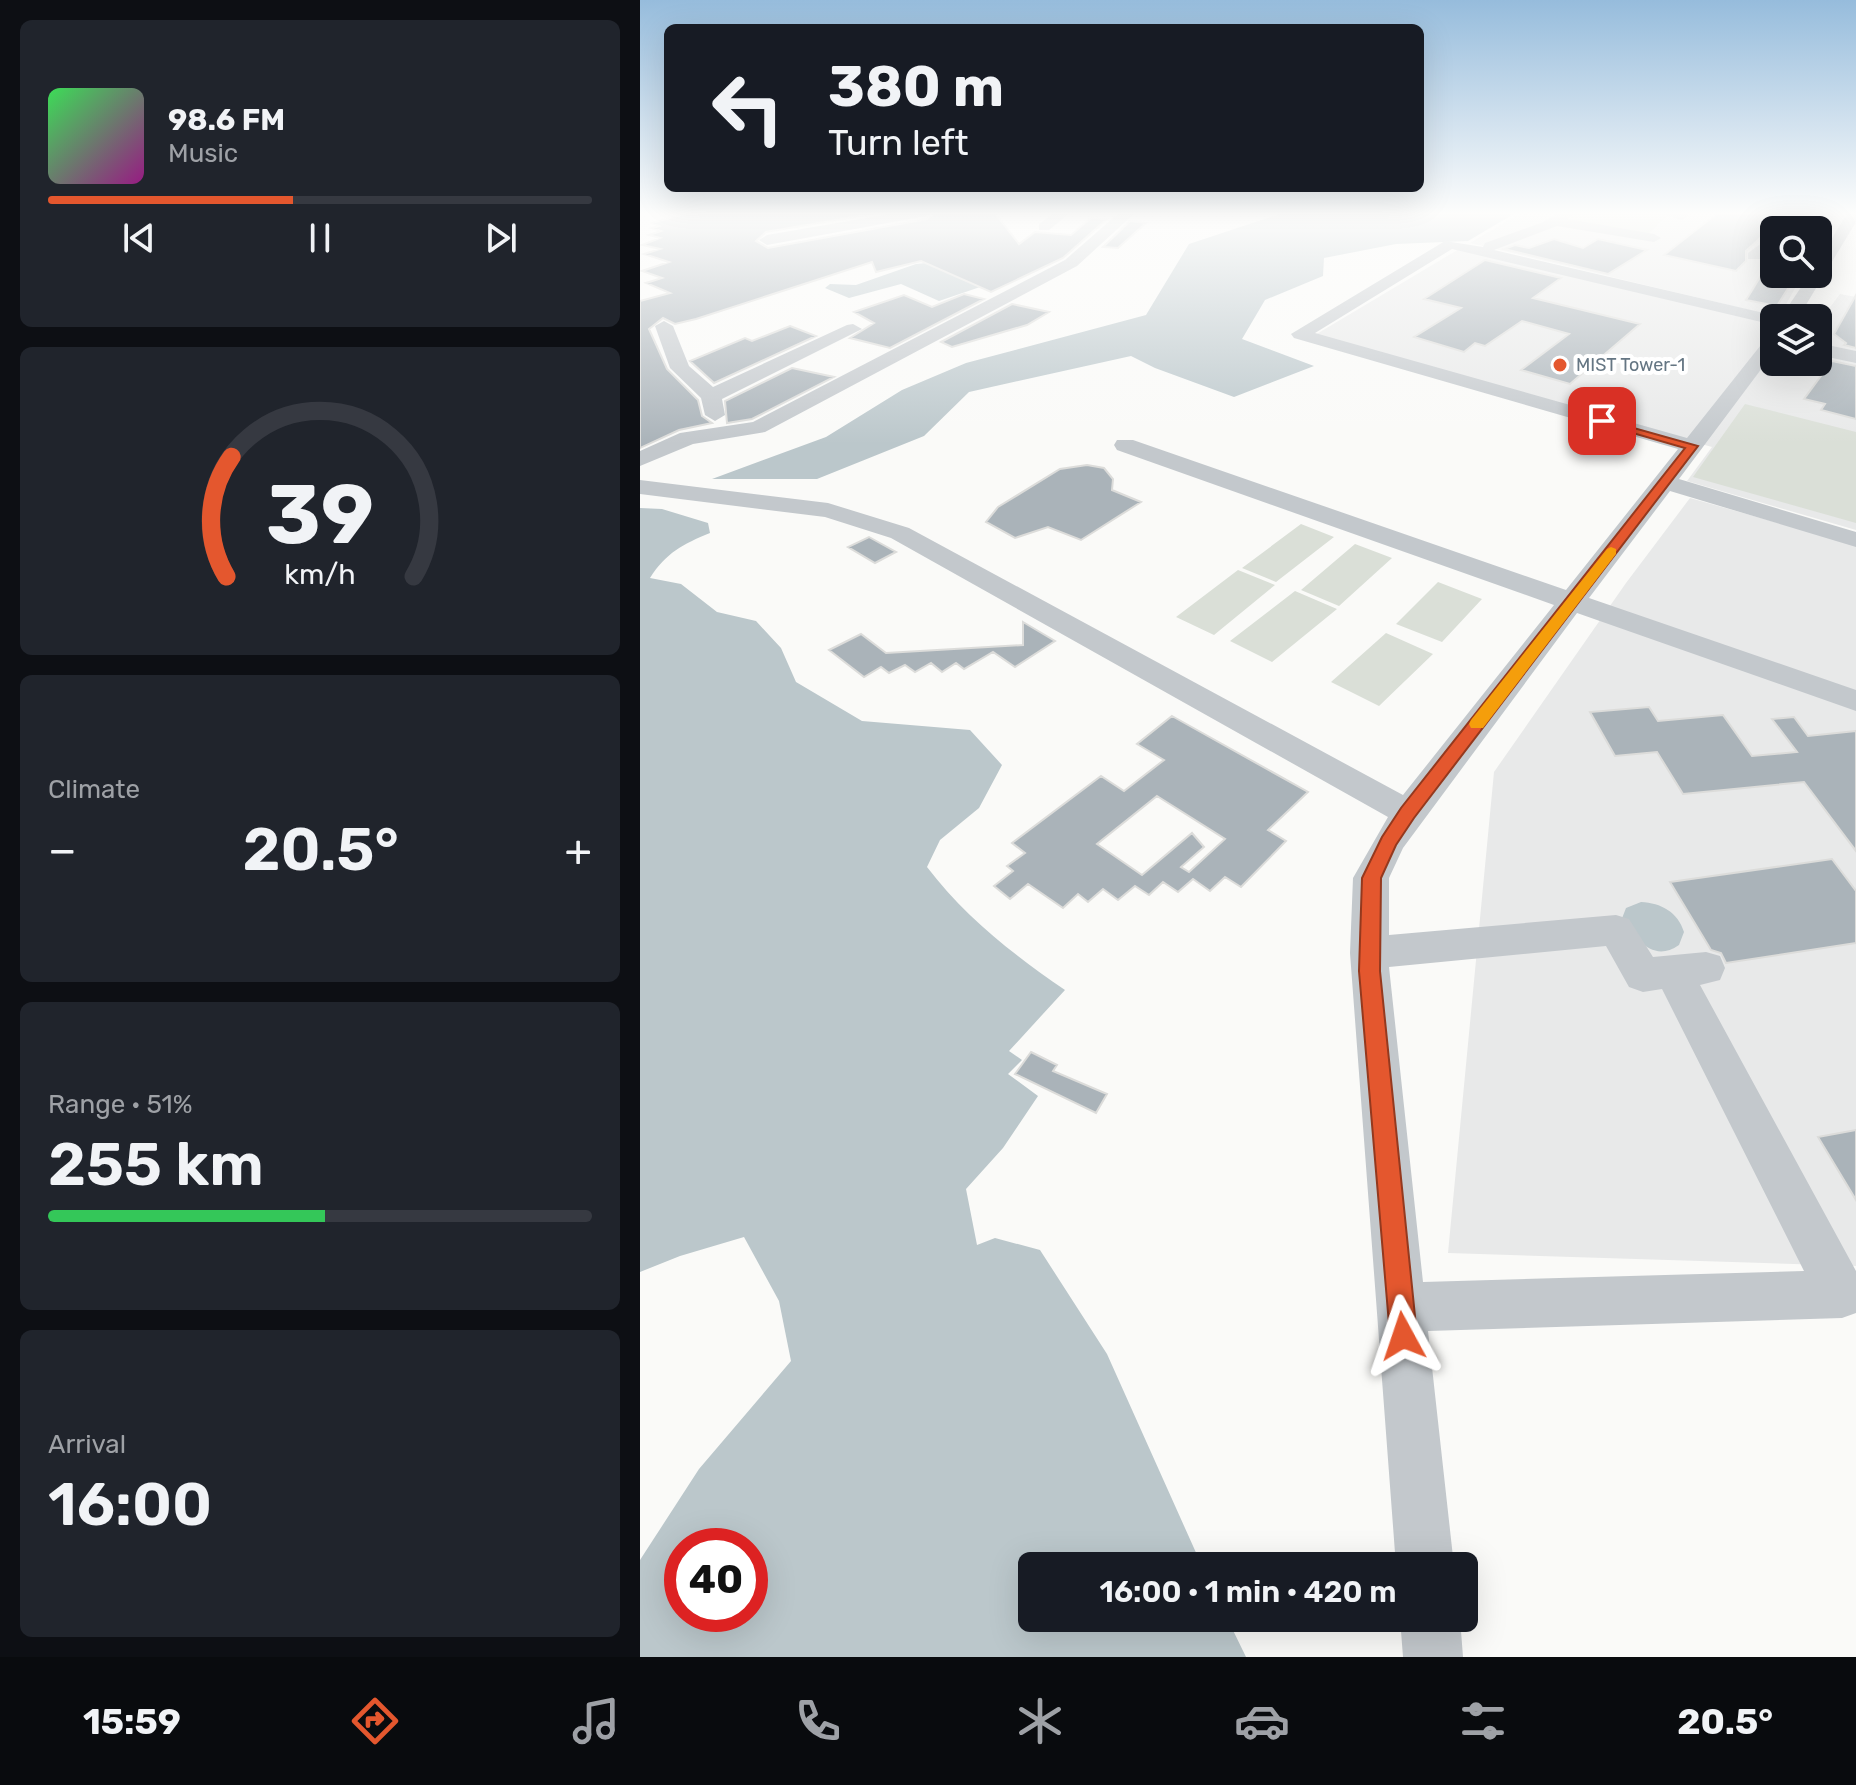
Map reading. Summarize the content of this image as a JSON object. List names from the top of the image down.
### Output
{
  "places": ["MIST Tower-1"],
  "page": {
    "turn": ["380 m", "Turn left"],
    "song": ["98.6 FM", "Music"],
    "tile": [
      "Climate",
      ["Range · 51%", "255 km"],
      ["Arrival", "16:00"]
    ],
    "heat": ["−", "20.5°", "+"],
    "limit": "40",
    "trip": "16:00 · 1 min · 420 m",
    "tabs": ["15:59", "20.5°"],
    "gauge": ["39", "km/h"]
  }
}
